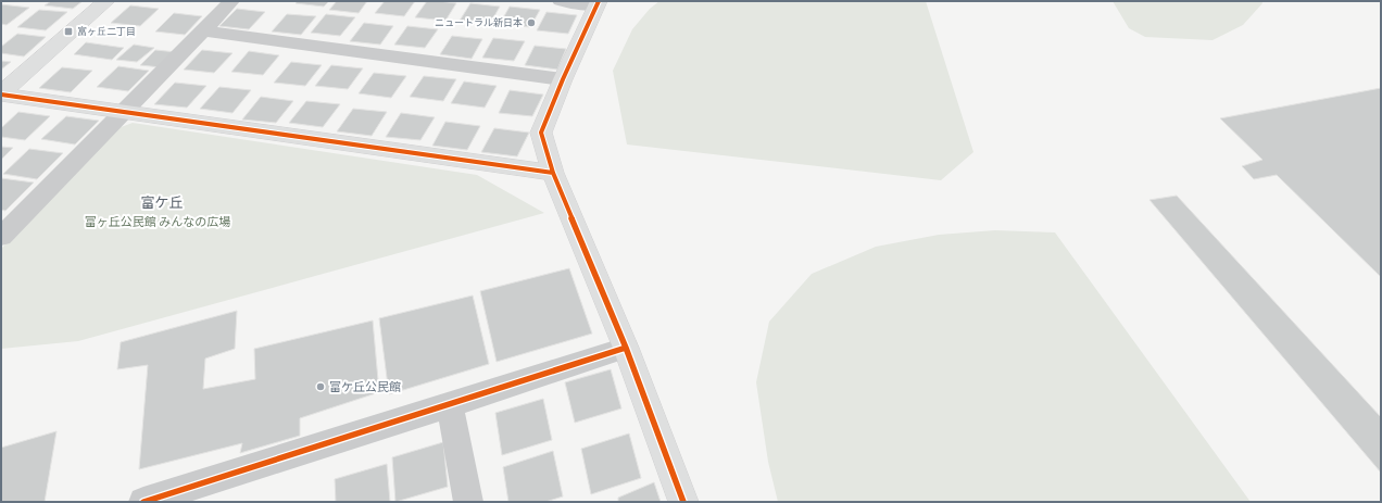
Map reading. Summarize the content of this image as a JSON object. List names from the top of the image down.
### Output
{
  "districts": ["富ケ丘"],
  "parks": ["富ヶ丘公民館 みんなの広場"],
  "places": {
    "other": ["ニュートラル新日本", "富ケ丘公民館"],
    "transit": ["富ヶ丘二丁目"]
  }
}
